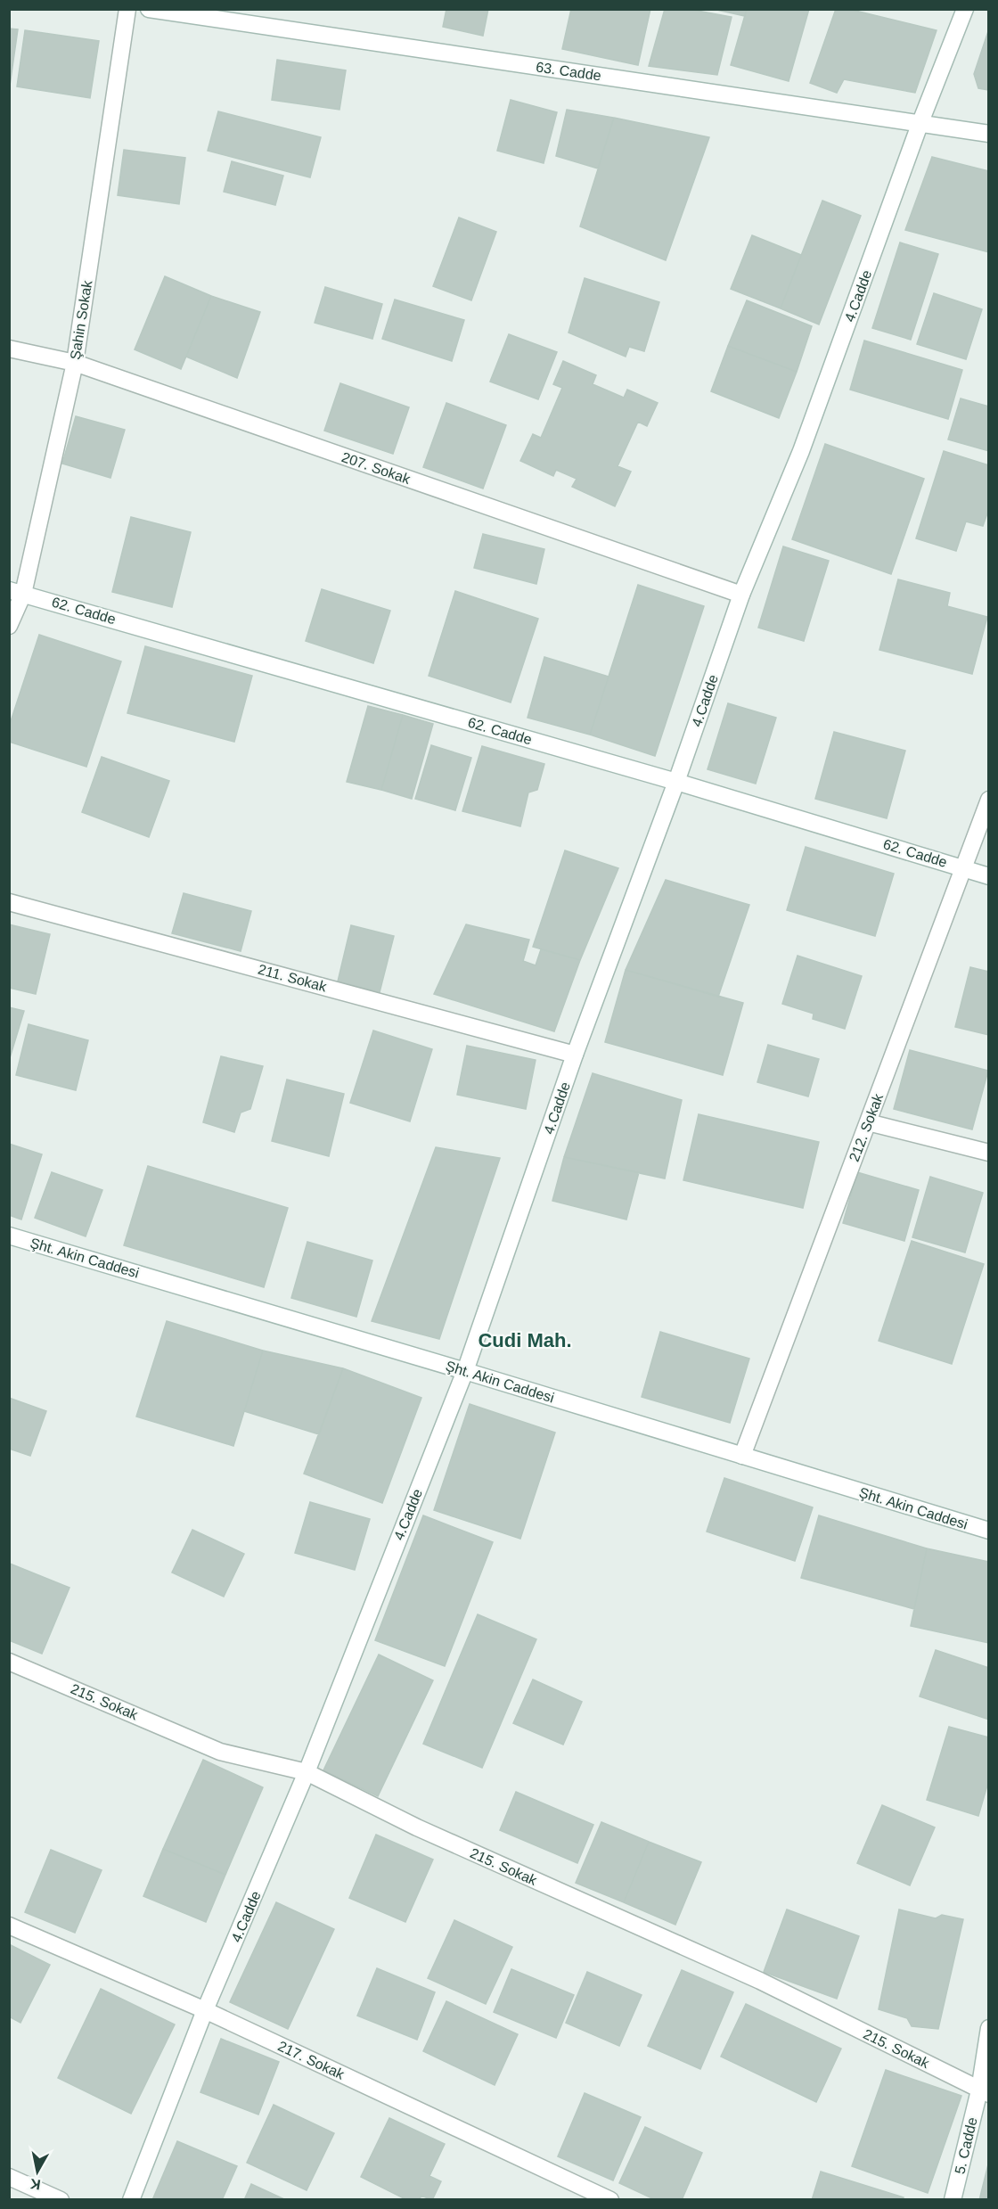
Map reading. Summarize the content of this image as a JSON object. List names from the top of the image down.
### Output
{
  "streets": {
    "street": [
      "63. Cadde",
      "4.Cadde",
      "Şahin Sokak",
      "207. Sokak",
      "62. Cadde",
      "211. Sokak",
      "212. Sokak",
      "Şht. Akin Caddesi",
      "215. Sokak",
      "217. Sokak",
      "5. Cadde"
    ]
  },
  "crossings": [
    ["63. Cadde", "4.Cadde"],
    ["4.Cadde", "207. Sokak"],
    ["4.Cadde", "62. Cadde"],
    ["4.Cadde", "211. Sokak"],
    ["4.Cadde", "Şht. Akin Caddesi"],
    ["4.Cadde", "215. Sokak"],
    ["4.Cadde", "217. Sokak"],
    ["Şahin Sokak", "207. Sokak"],
    ["Şahin Sokak", "62. Cadde"],
    ["62. Cadde", "212. Sokak"],
    ["212. Sokak", "Şht. Akin Caddesi"],
    ["215. Sokak", "5. Cadde"]
  ],
  "districts": ["Cudi Mah."],
  "north": "bottom"
}
